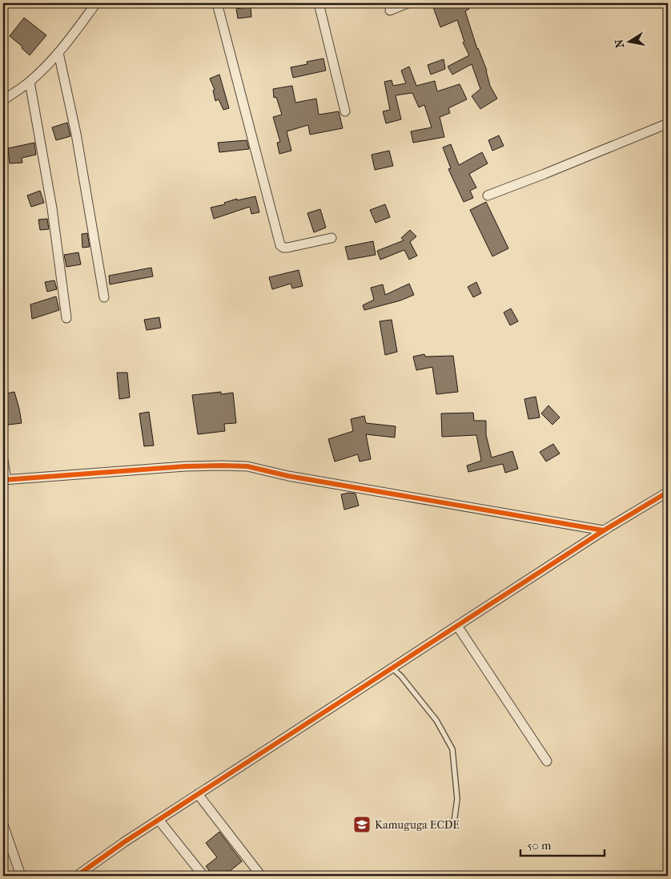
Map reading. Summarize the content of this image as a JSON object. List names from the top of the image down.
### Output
{
  "places": {
    "school or university": ["Kamuguga ECDE"]
  },
  "scale_bar": "50 m",
  "north": "left"
}
